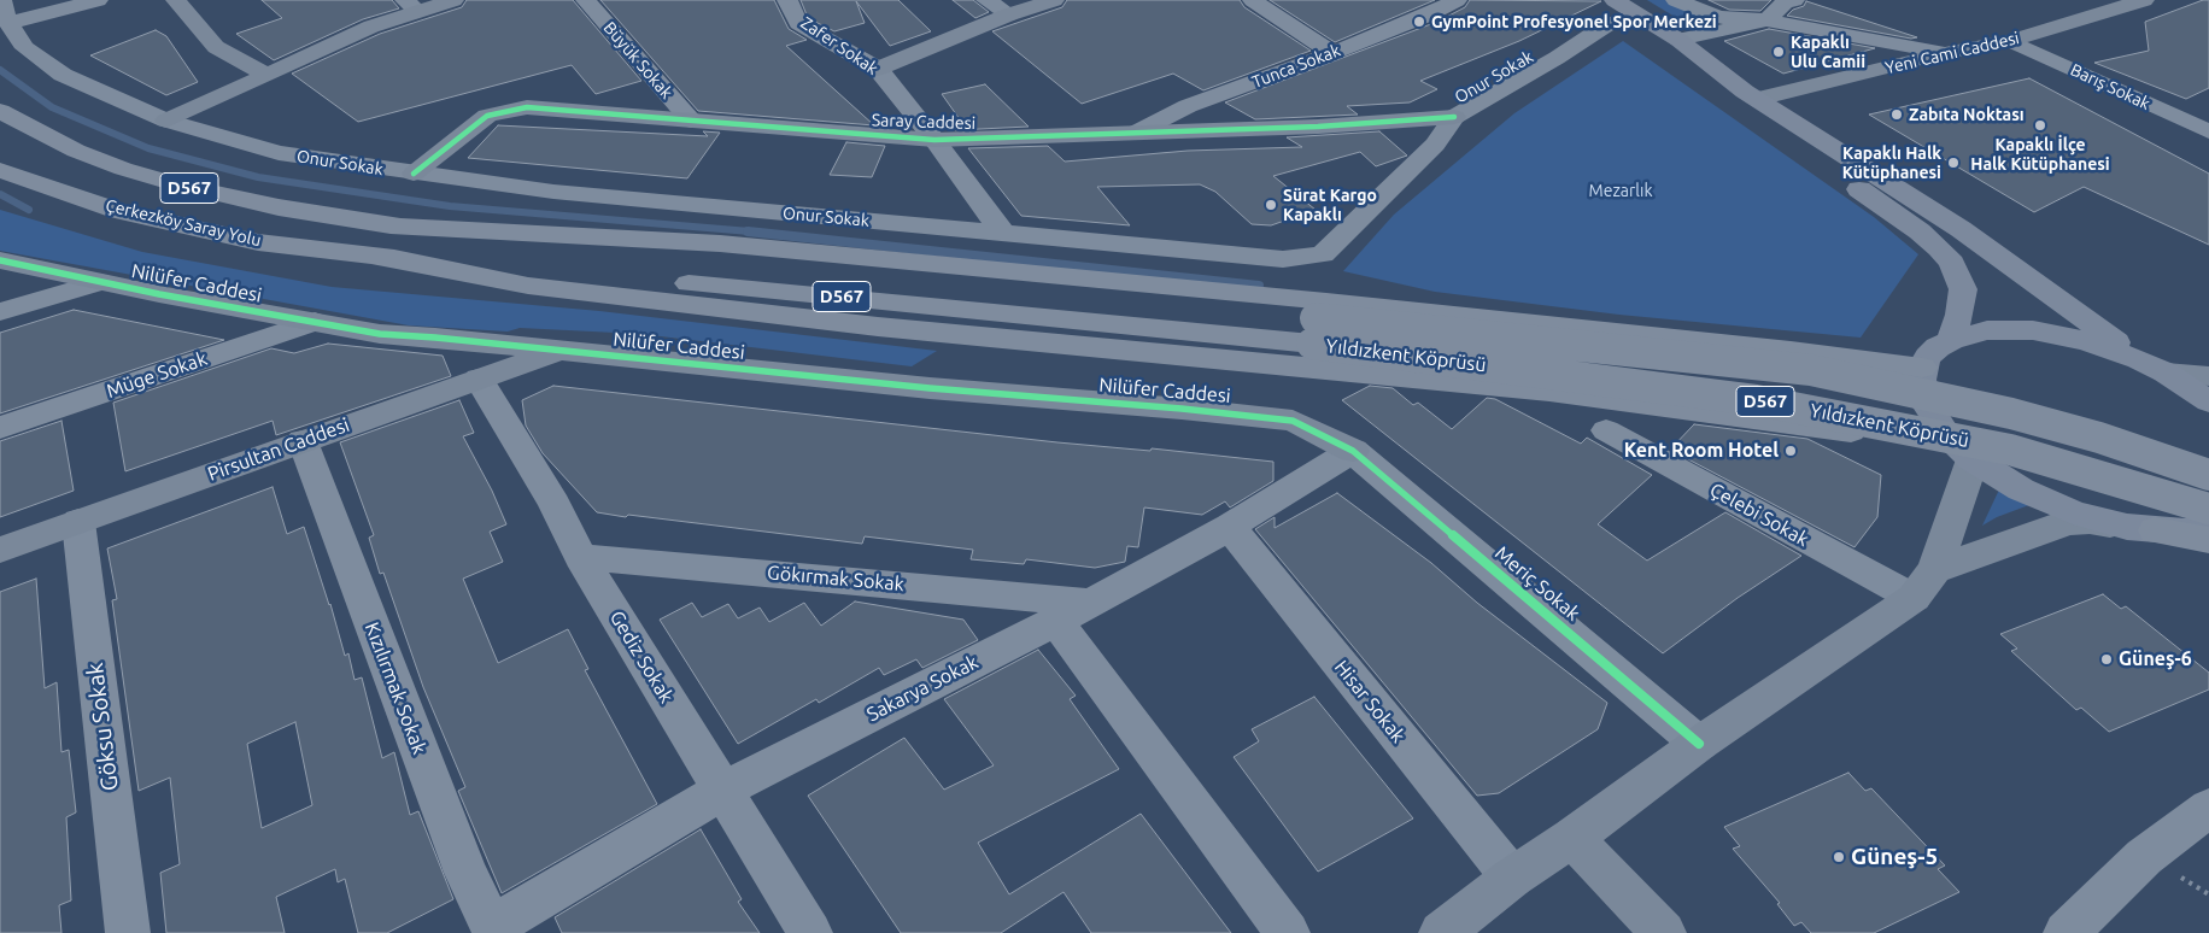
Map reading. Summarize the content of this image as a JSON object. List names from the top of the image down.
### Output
{
  "streets": {
    "highway": ["D567", "Çerkezköy Saray Yolu", "Yıldızkent Köprüsü"],
    "street": [
      "Zafer Sokak",
      "Yeni Cami Caddesi",
      "Büyük Sokak",
      "Tunca Sokak",
      "Onur Sokak",
      "Barış Sokak",
      "Saray Caddesi",
      "Nilüfer Caddesi",
      "Müge Sokak",
      "Pirsultan Caddesi",
      "Çelebi Sokak",
      "Gökırmak Sokak",
      "Meriç Sokak",
      "Gediz Sokak",
      "Kızılırmak Sokak",
      "Sakarya Sokak",
      "Hisar Sokak",
      "Göksu Sokak"
    ]
  },
  "crossings": [
    ["Zafer Sokak", "Onur Sokak"],
    ["Zafer Sokak", "Saray Caddesi"],
    ["Yeni Cami Caddesi", "Barış Sokak"],
    ["Büyük Sokak", "Saray Caddesi"],
    ["Tunca Sokak", "Saray Caddesi"],
    ["Onur Sokak", "Saray Caddesi"],
    ["D567", "Çerkezköy Saray Yolu"],
    ["D567", "Yıldızkent Köprüsü"],
    ["Nilüfer Caddesi", "Müge Sokak"],
    ["Nilüfer Caddesi", "Pirsultan Caddesi"],
    ["Nilüfer Caddesi", "Meriç Sokak"],
    ["Nilüfer Caddesi", "Sakarya Sokak"],
    ["Pirsultan Caddesi", "Gediz Sokak"],
    ["Pirsultan Caddesi", "Kızılırmak Sokak"],
    ["Pirsultan Caddesi", "Göksu Sokak"],
    ["Gökırmak Sokak", "Gediz Sokak"],
    ["Gökırmak Sokak", "Sakarya Sokak"],
    ["Meriç Sokak", "Sakarya Sokak"],
    ["Gediz Sokak", "Sakarya Sokak"],
    ["Kızılırmak Sokak", "Sakarya Sokak"],
    ["Sakarya Sokak", "Hisar Sokak"]
  ],
  "parks": ["Mezarlık"],
  "places": [
    "GymPoint Profesyonel Spor Merkezi",
    "Kapaklı Ulu Camii",
    "Zabıta Noktası",
    "Kapaklı İlçe Halk Kütüphanesi",
    "Kapaklı Halk Kütüphanesi",
    "Sürat Kargo Kapaklı",
    "Kent Room Hotel",
    "Güneş-6",
    "Güneş-5"
  ]
}
